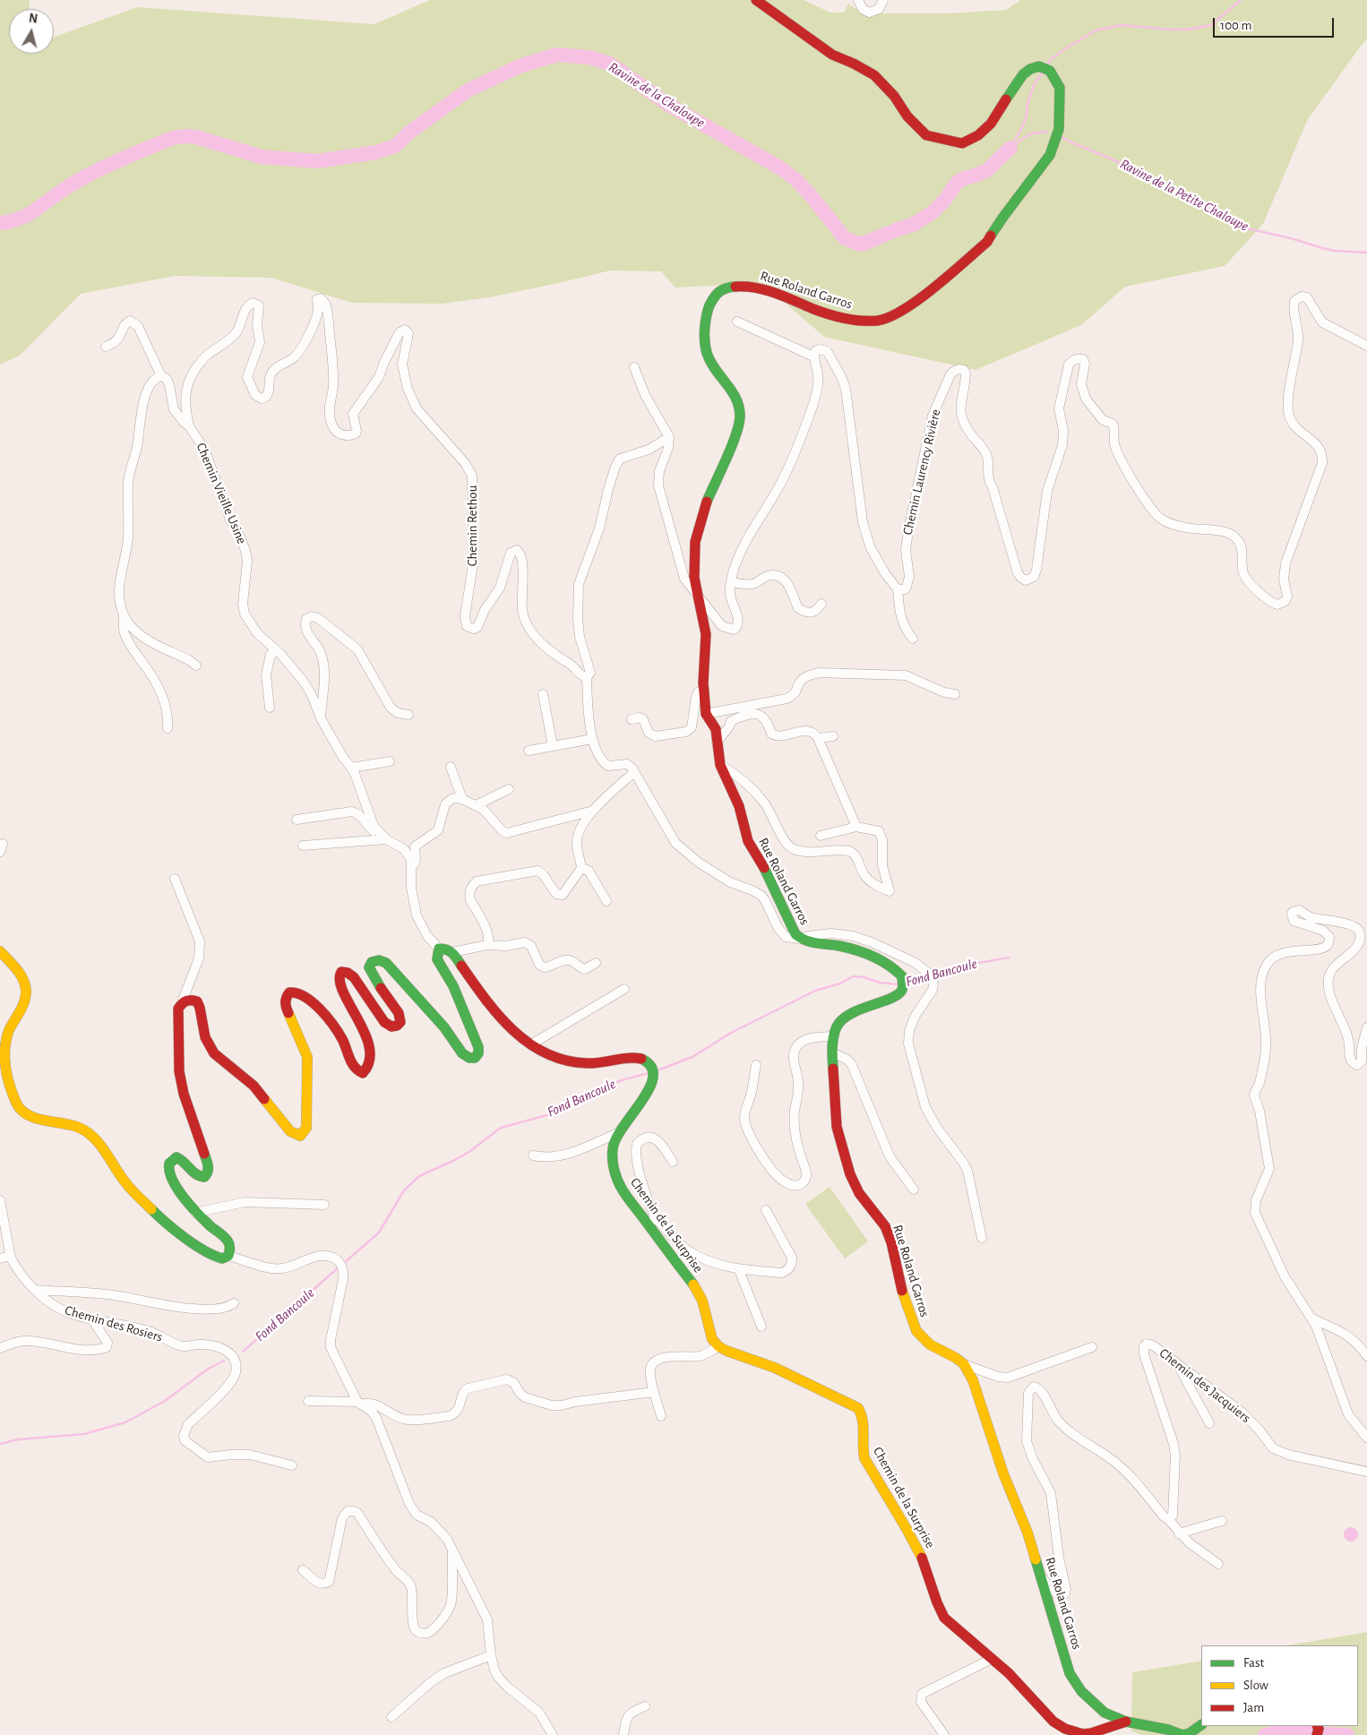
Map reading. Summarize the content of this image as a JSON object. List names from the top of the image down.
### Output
{
  "streets": {
    "main road": ["Rue Roland Garros", "Chemin de la Surprise"],
    "street": [
      "Chemin Laurency Rivière",
      "Chemin Vieille Usine",
      "Chemin Rethou",
      "Chemin des Rosiers",
      "Chemin des Jacquiers"
    ]
  },
  "crossings": [
    ["Rue Roland Garros", "Chemin de la Surprise"],
    ["Chemin Vieille Usine", "Chemin Rethou"]
  ],
  "water": ["Ravine de la Chaloupe", "Ravine de la Petite Chaloupe", "Fond Bancoule"],
  "legend": ["Fast", "Slow", "Jam"],
  "scale_bar": "100 m",
  "north": "top"
}
